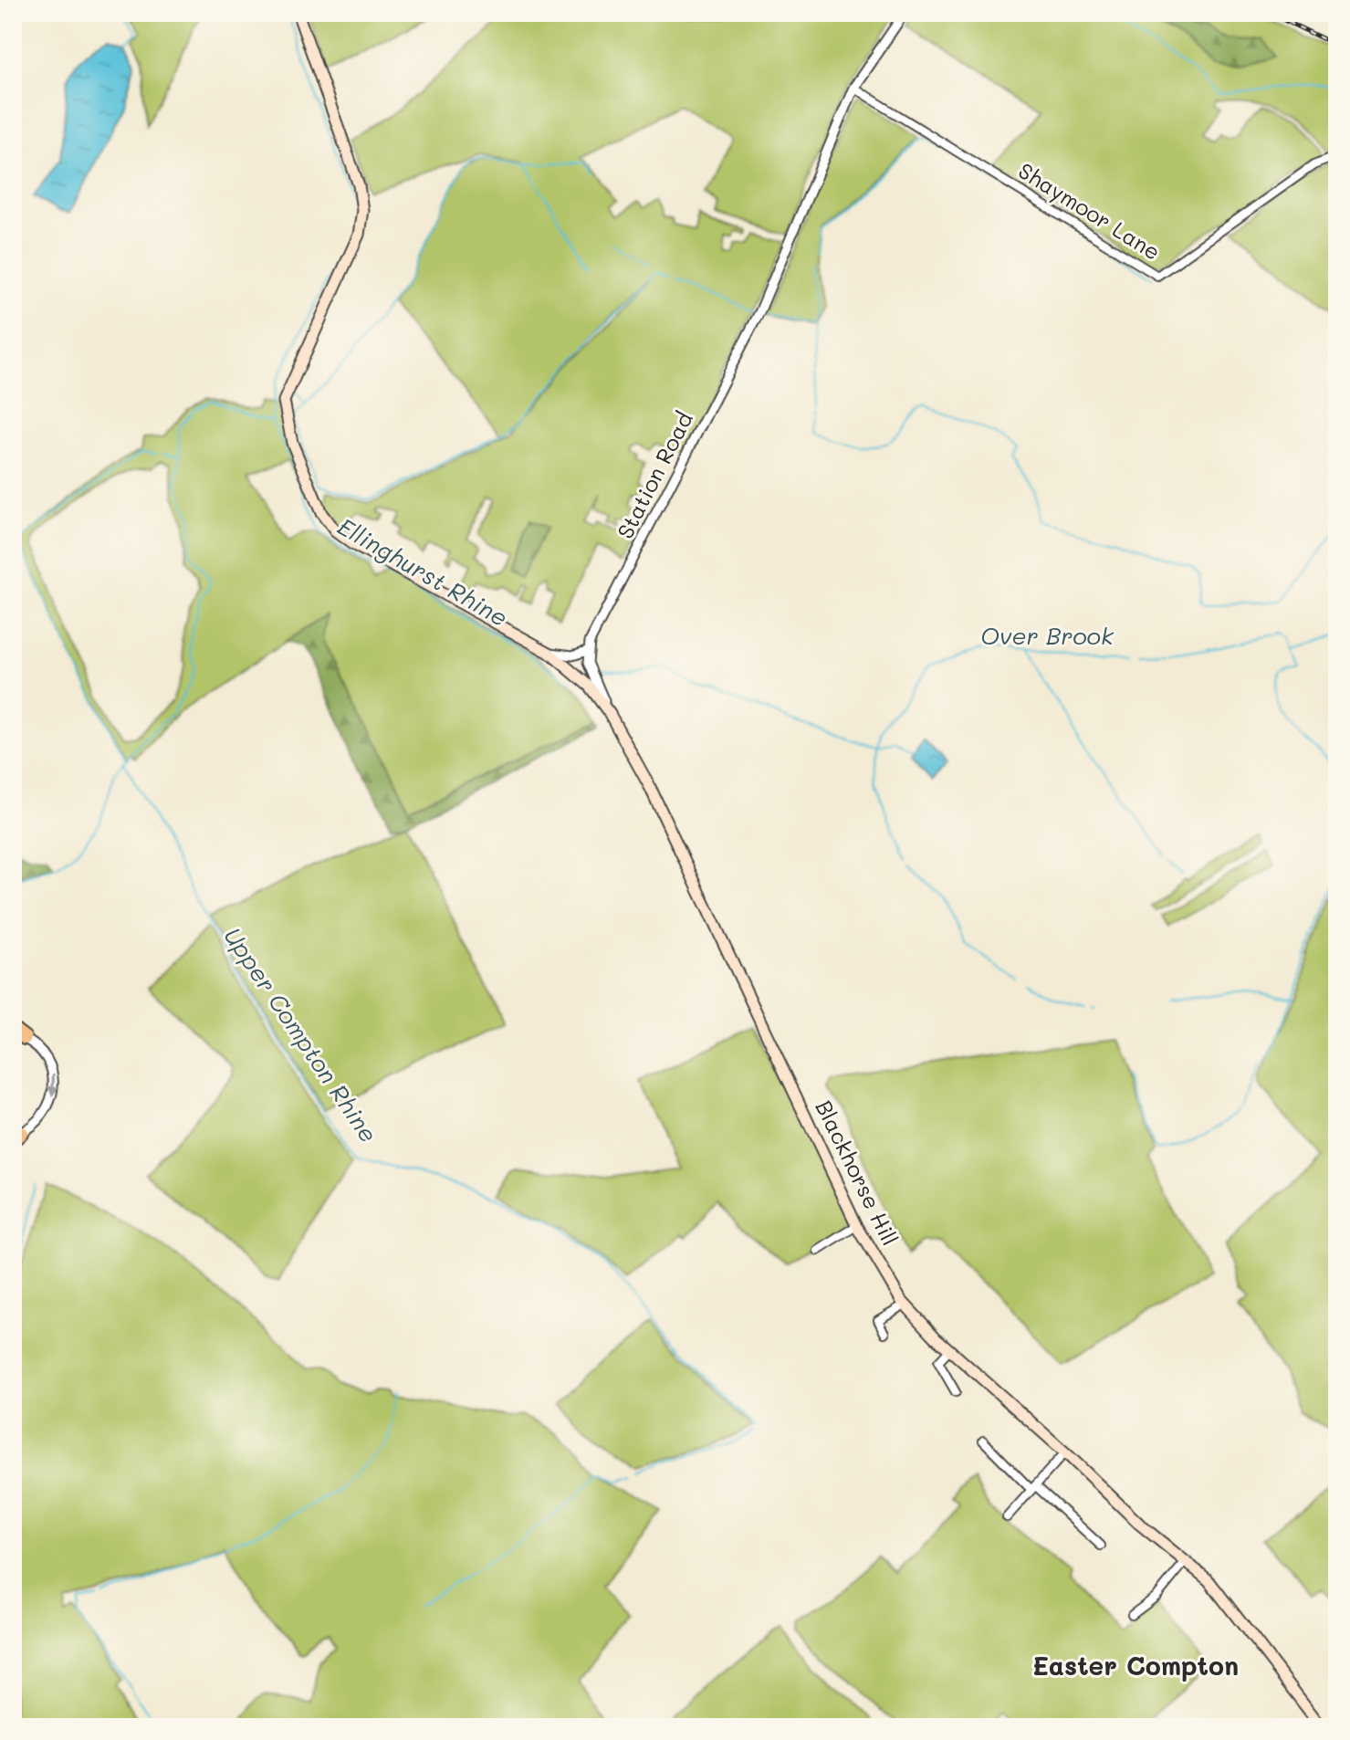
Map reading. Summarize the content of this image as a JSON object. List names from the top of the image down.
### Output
{
  "streets": {
    "main road": ["Blackhorse Hill"],
    "street": ["Shaymoor Lane", "Station Road"]
  },
  "crossings": [
    ["Shaymoor Lane", "Station Road"]
  ],
  "districts": ["Easter Compton"],
  "water": ["Ellinghurst Rhine", "Over Brook", "Upper Compton Rhine"]
}
